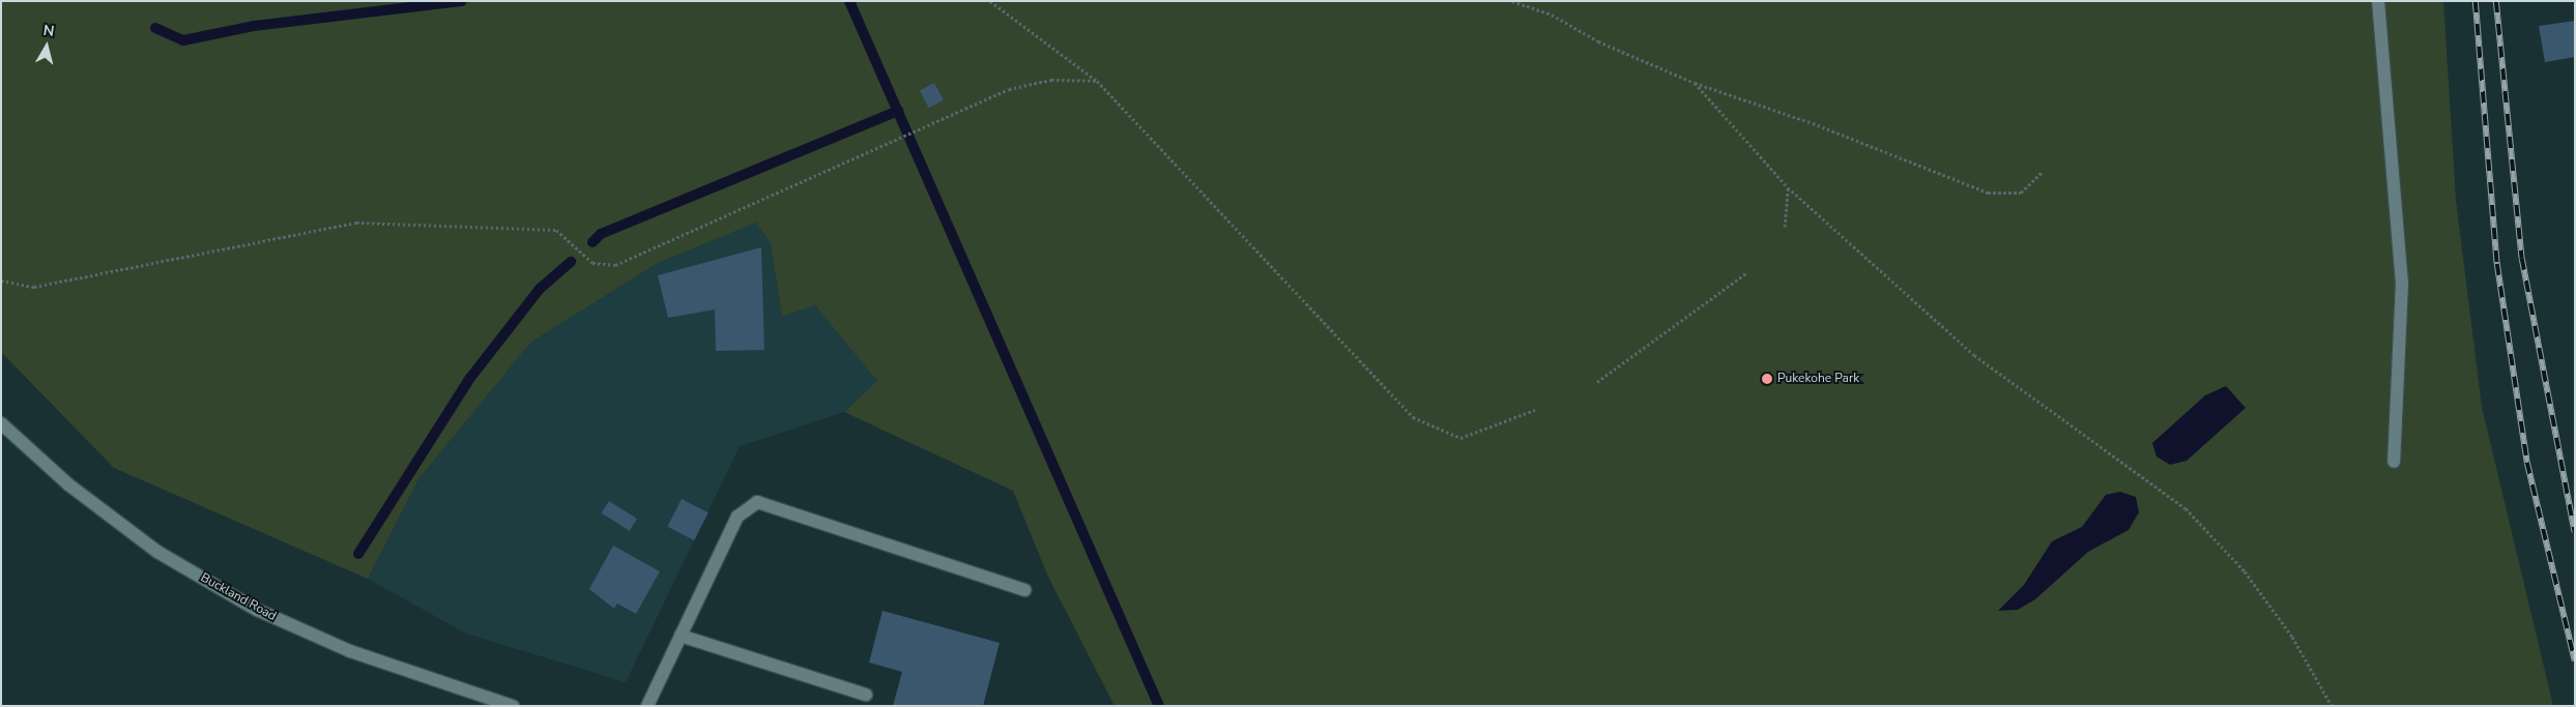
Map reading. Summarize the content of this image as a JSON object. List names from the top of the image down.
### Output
{
  "streets": {
    "main road": ["Buckland Road"]
  },
  "places": ["Pukekohe Park"],
  "north": "top"
}
